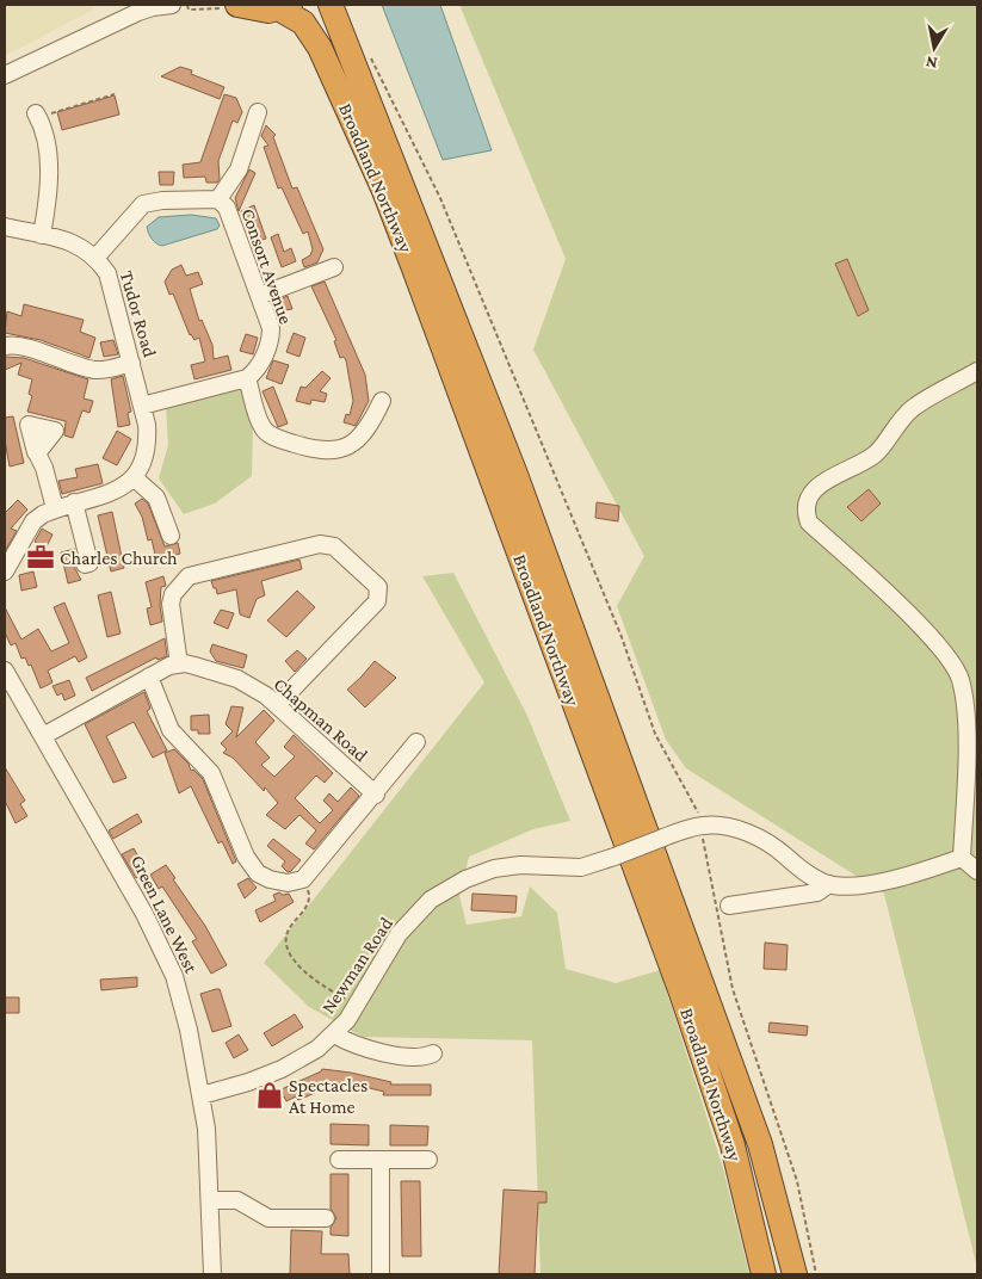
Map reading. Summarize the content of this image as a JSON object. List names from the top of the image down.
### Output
{
  "streets": {
    "highway": ["Broadland Northway"],
    "street": [
      "Consort Avenue",
      "Tudor Road",
      "Chapman Road",
      "Green Lane West",
      "Newman Road"
    ]
  },
  "crossings": [
    ["Consort Avenue", "Tudor Road"],
    ["Green Lane West", "Newman Road"]
  ],
  "places": {
    "office": ["Charles Church"],
    "shop": ["Spectacles At Home"]
  },
  "north": "bottom"
}
